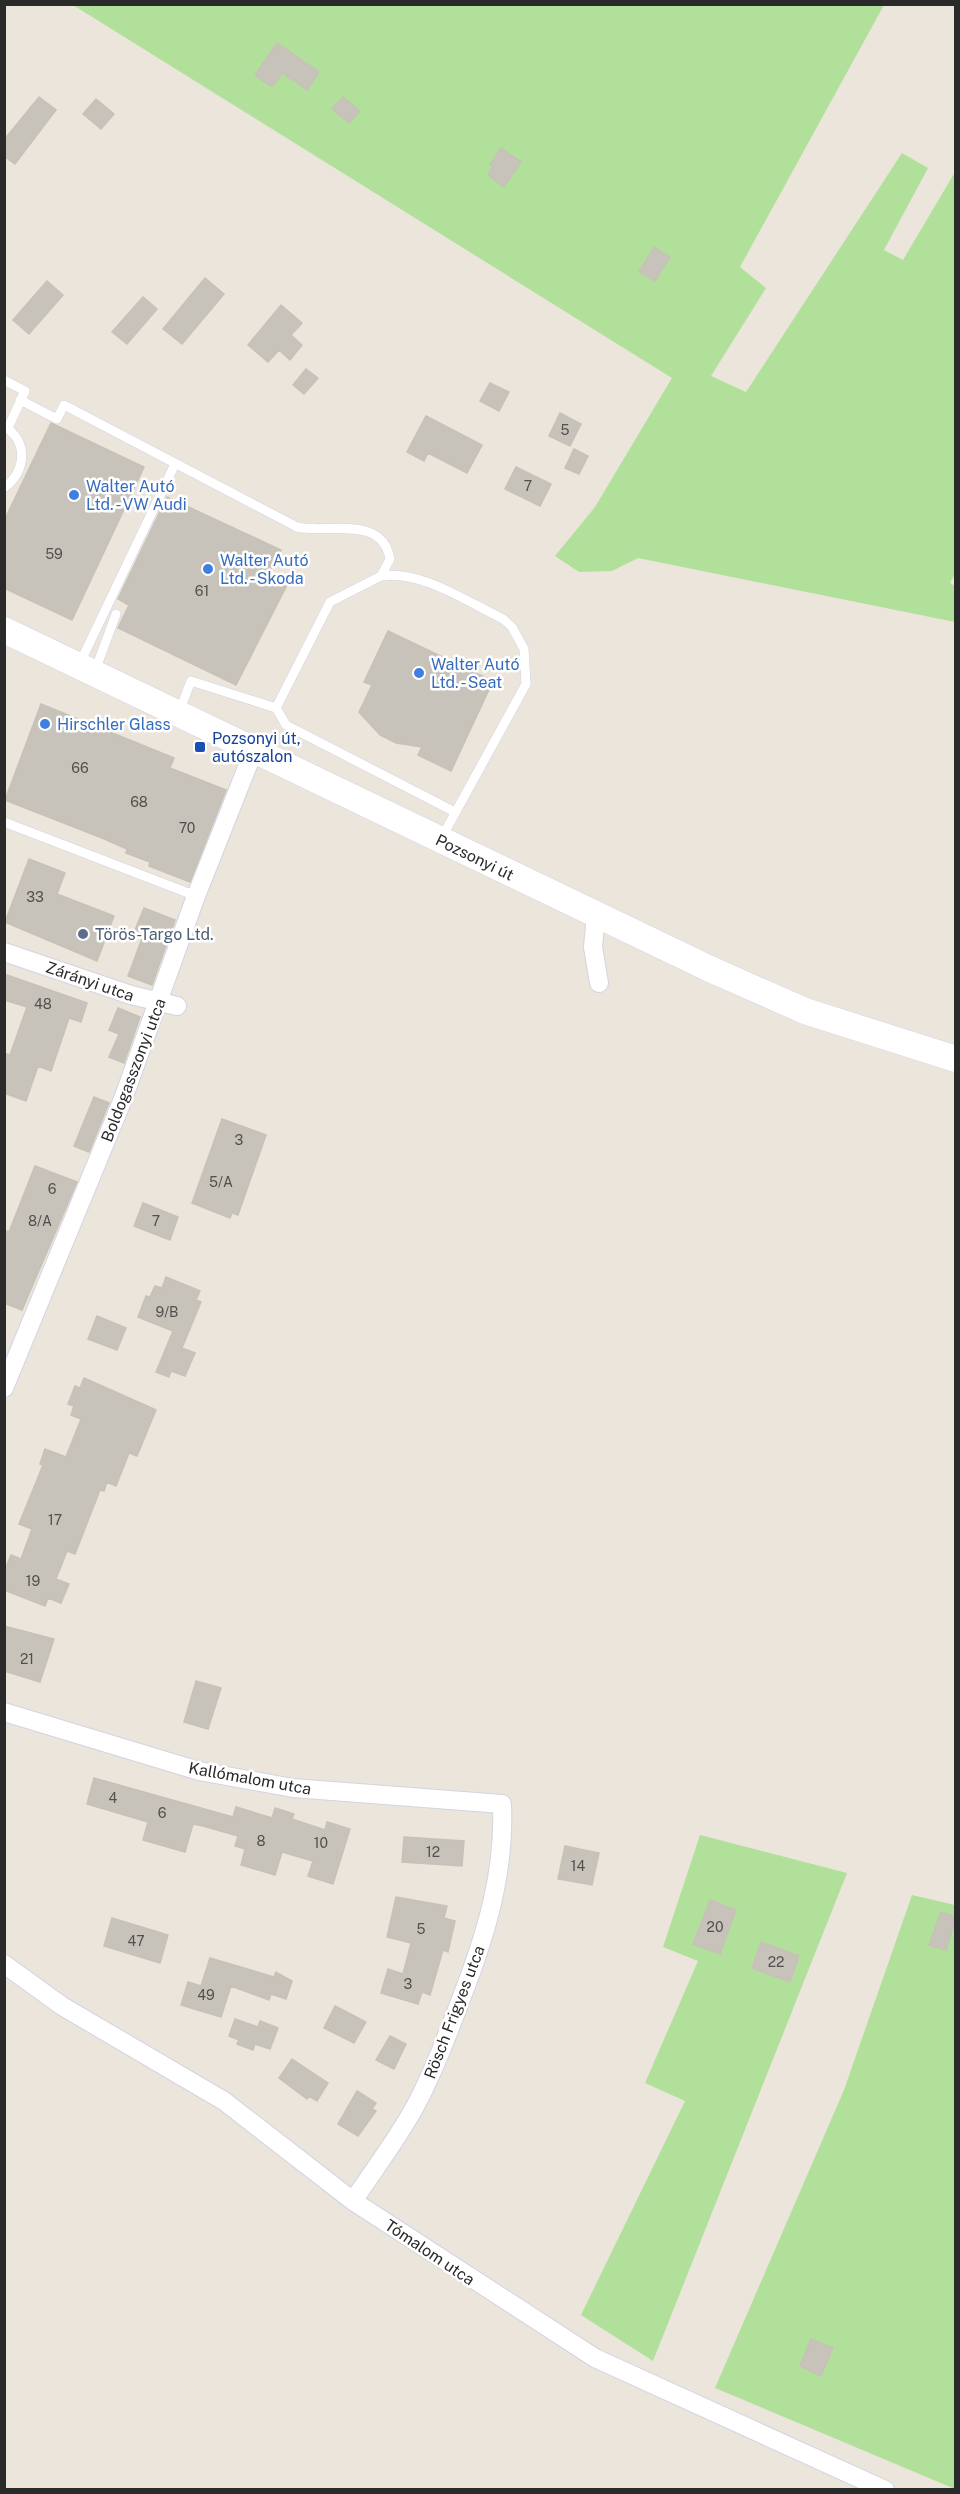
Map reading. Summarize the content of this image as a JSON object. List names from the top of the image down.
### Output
{
  "streets": {
    "main road": ["Pozsonyi út"],
    "street": [
      "Zárányi utca",
      "Boldogasszonyi utca",
      "Kallómalom utca",
      "Rösch Frigyes utca",
      "Tómalom utca"
    ]
  },
  "crossings": [
    ["Pozsonyi út", "Boldogasszonyi utca"],
    ["Zárányi utca", "Boldogasszonyi utca"],
    ["Kallómalom utca", "Rösch Frigyes utca"],
    ["Rösch Frigyes utca", "Tómalom utca"]
  ],
  "places": {
    "other": [
      "Walter Autó Ltd. - VW Audi",
      "Walter Autó Ltd. - Skoda",
      "Walter Autó Ltd. - Seat",
      "Hirschler Glass",
      "Törös-Targo Ltd."
    ],
    "transit": ["Pozsonyi út, autószalon"]
  },
  "house_numbers": [
    "5",
    "7",
    "59",
    "61",
    "66",
    "68",
    "70",
    "33",
    "48",
    "3",
    "5/A",
    "6",
    "8/A",
    "7",
    "9/B",
    "17",
    "19",
    "21",
    "4",
    "6",
    "8",
    "10",
    "12",
    "14",
    "20",
    "5",
    "47",
    "22",
    "3",
    "49"
  ]
}
